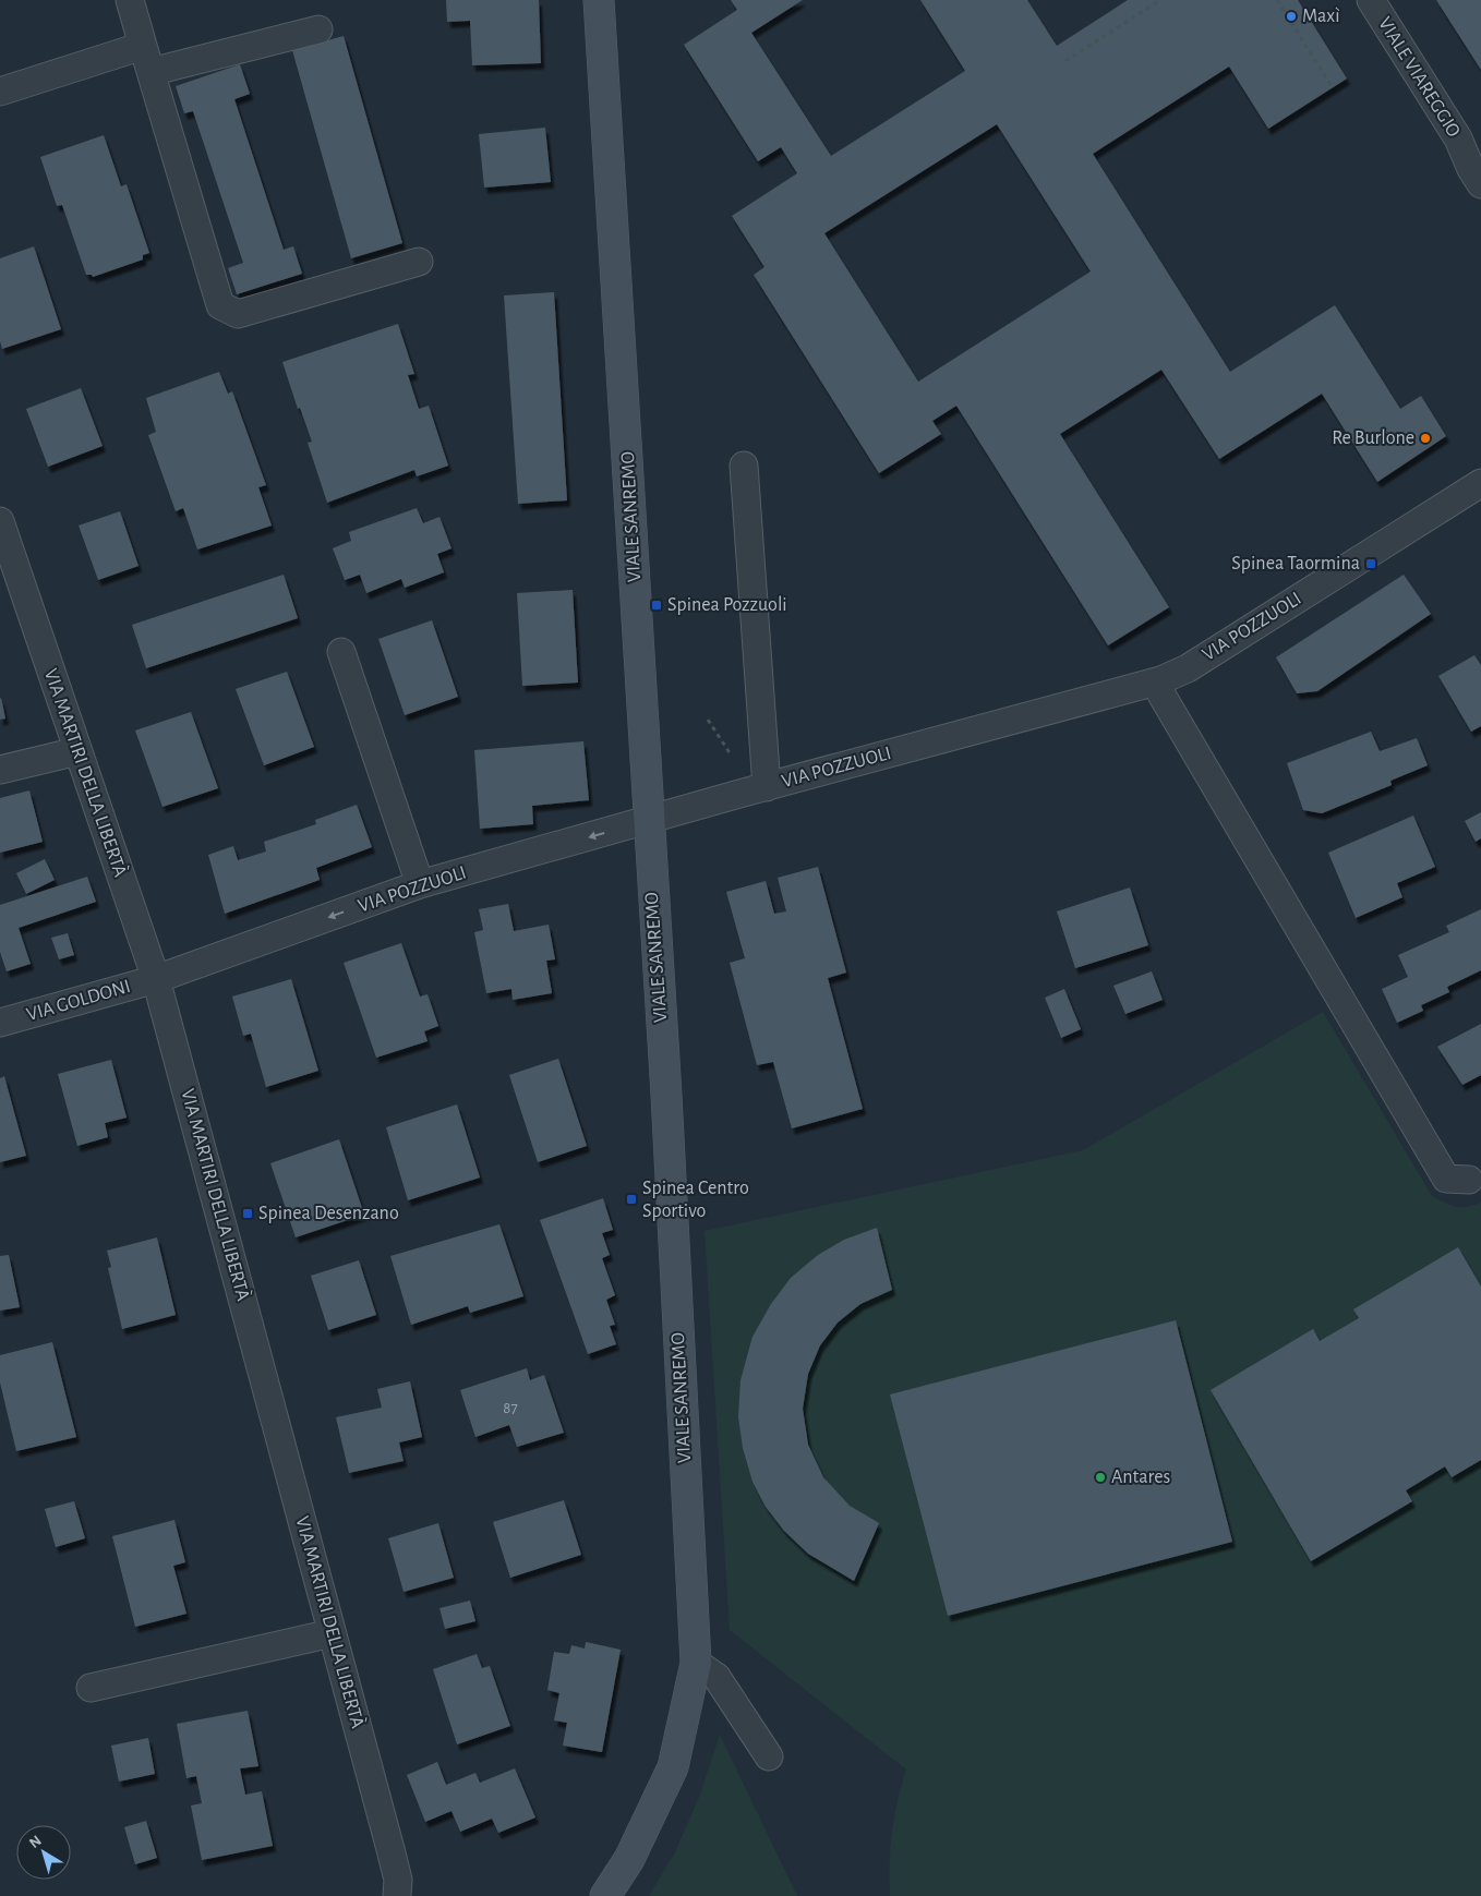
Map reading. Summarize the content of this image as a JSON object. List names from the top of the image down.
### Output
{
  "streets": {
    "street": [
      "VIALE VIAREGGIO",
      "VIALE SANREMO",
      "VIA POZZUOLI",
      "VIA MARTIRI DELLA LIBERTÀ",
      "VIA GOLDONI"
    ]
  },
  "crossings": [
    ["VIALE SANREMO", "VIA POZZUOLI"],
    ["VIA POZZUOLI", "VIA MARTIRI DELLA LIBERTÀ"],
    ["VIA POZZUOLI", "VIA GOLDONI"],
    ["VIA MARTIRI DELLA LIBERTÀ", "VIA GOLDONI"]
  ],
  "one_way": ["VIA POZZUOLI"],
  "places": {
    "other": ["Maxì", "Re Burlone", "Antares"],
    "transit": [
      "Spinea Taormina",
      "Spinea Pozzuoli",
      "Spinea Centro Sportivo",
      "Spinea Desenzano"
    ]
  },
  "house_numbers": ["87"],
  "north": "top left"
}
